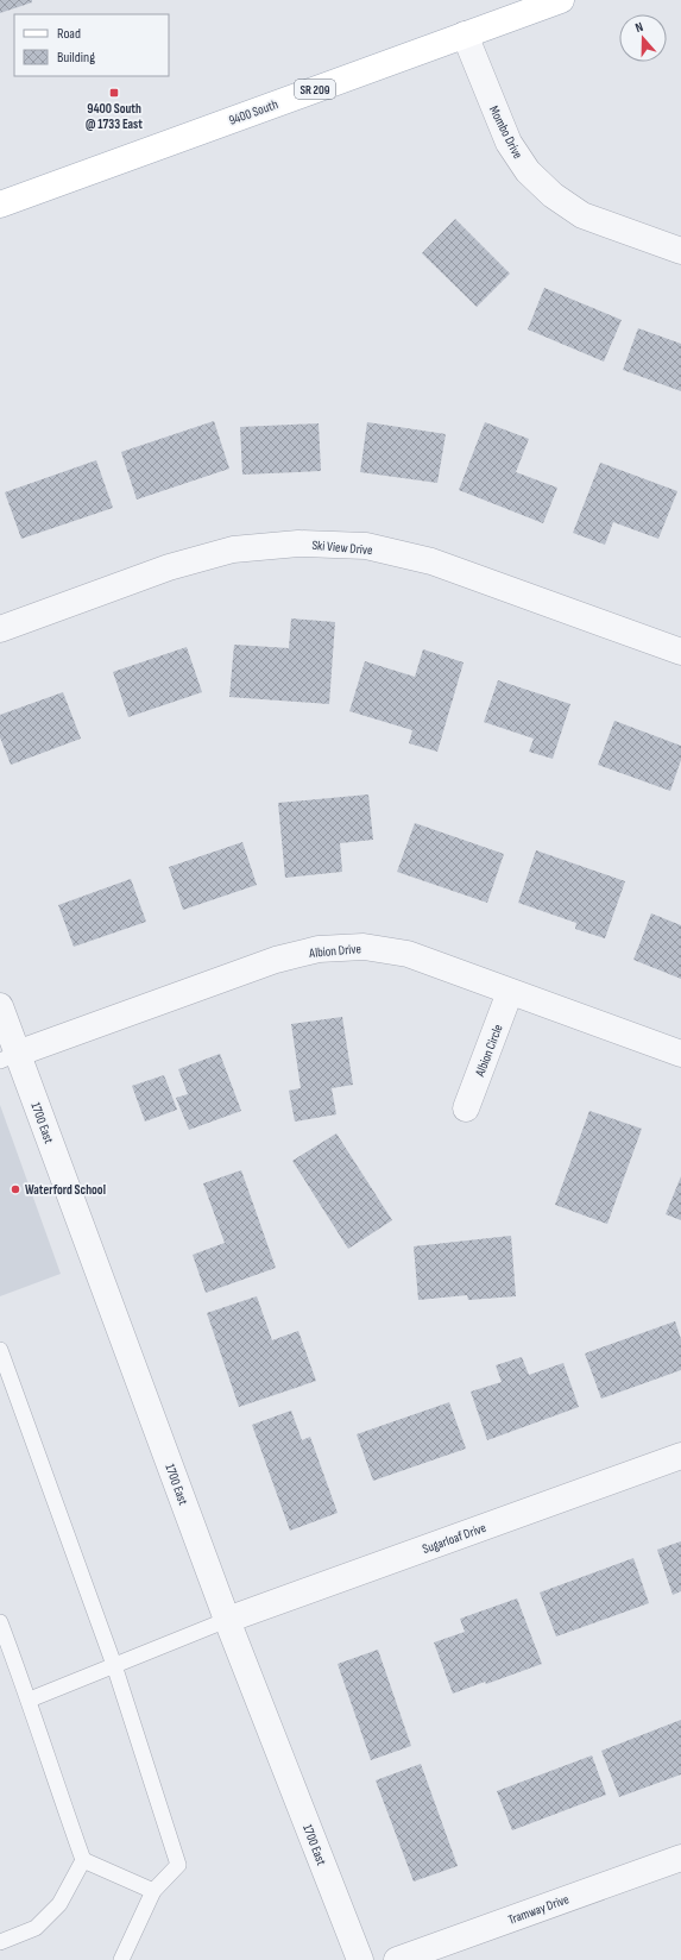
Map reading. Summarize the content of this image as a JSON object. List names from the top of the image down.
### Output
{
  "streets": {
    "main road": ["SR 209", "9400 South"],
    "street": [
      "Mombo Drive",
      "Ski View Drive",
      "Albion Drive",
      "Albion Circle",
      "1700 East",
      "Sugarloaf Drive",
      "Tramway Drive"
    ]
  },
  "crossings": [
    ["9400 South", "Mombo Drive"],
    ["Albion Drive", "Albion Circle"],
    ["Albion Drive", "1700 East"],
    ["1700 East", "Sugarloaf Drive"]
  ],
  "places": {
    "transit": ["9400 South @ 1733 East"],
    "other": ["Waterford School"]
  },
  "legend": ["Road", "Building"],
  "north": "top"
}
